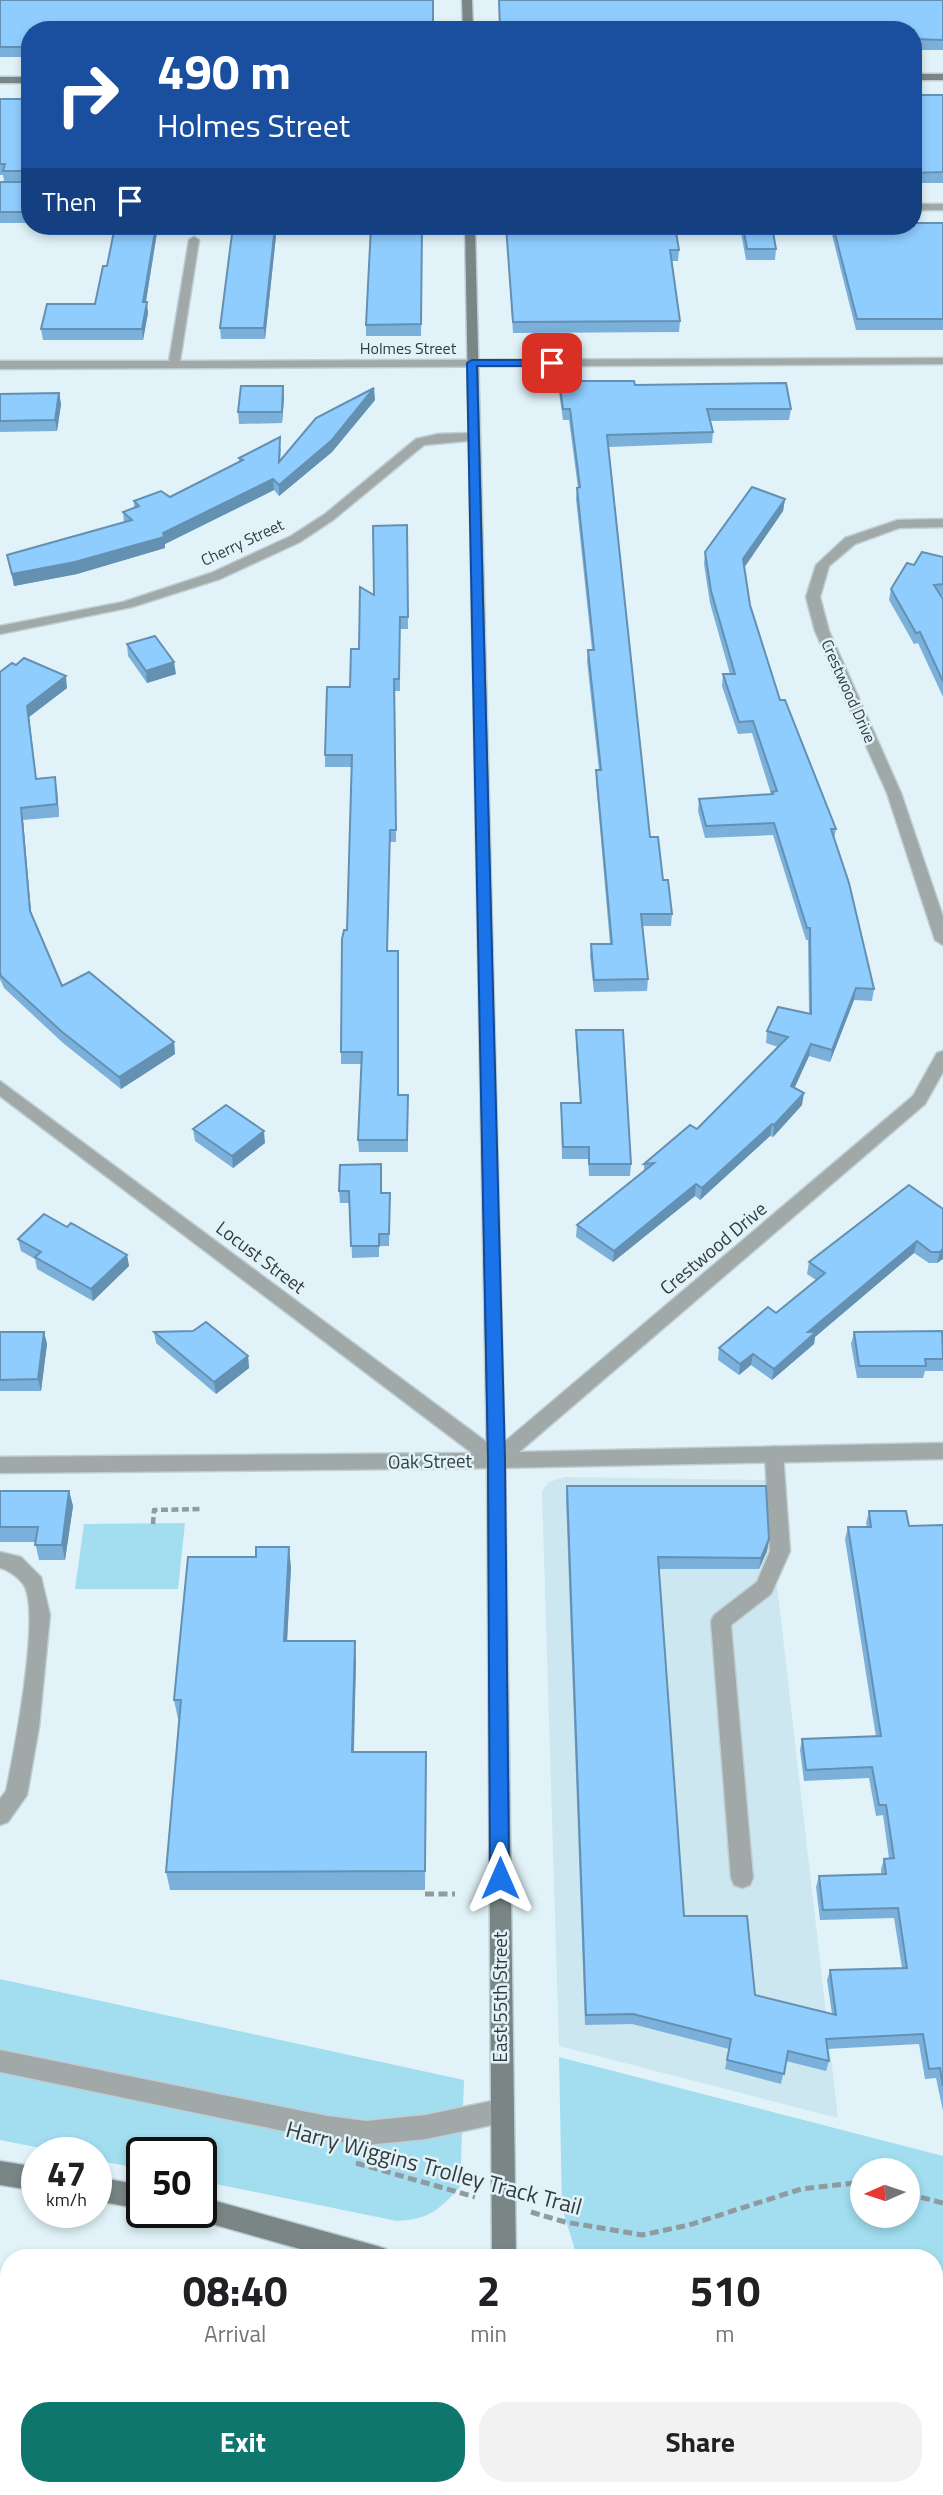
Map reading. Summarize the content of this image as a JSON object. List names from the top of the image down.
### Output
{
  "streets": {
    "main road": ["East 55th Street"],
    "street": [
      "Holmes Street",
      "Cherry Street",
      "Crestwood Drive",
      "Locust Street",
      "Oak Street"
    ],
    "path": ["Harry Wiggins Trolley Track Trail"]
  },
  "crossings": [
    ["Holmes Street", "East 55th Street"],
    ["Cherry Street", "East 55th Street"],
    ["Crestwood Drive", "Locust Street"],
    ["Crestwood Drive", "Oak Street"],
    ["Crestwood Drive", "East 55th Street"],
    ["Locust Street", "Oak Street"],
    ["Locust Street", "East 55th Street"],
    ["Oak Street", "East 55th Street"],
    ["East 55th Street", "Harry Wiggins Trolley Track Trail"]
  ],
  "north": "left",
  "page": {
    "turn": ["490 m", "Holmes Street"],
    "then": "Then",
    "speed": "47 km/h",
    "limit": "50",
    "eta": [
      "08:40",
      "Arrival",
      "2",
      "min",
      "510",
      "m"
    ],
    "buttons": ["Exit", "Share"]
  }
}
